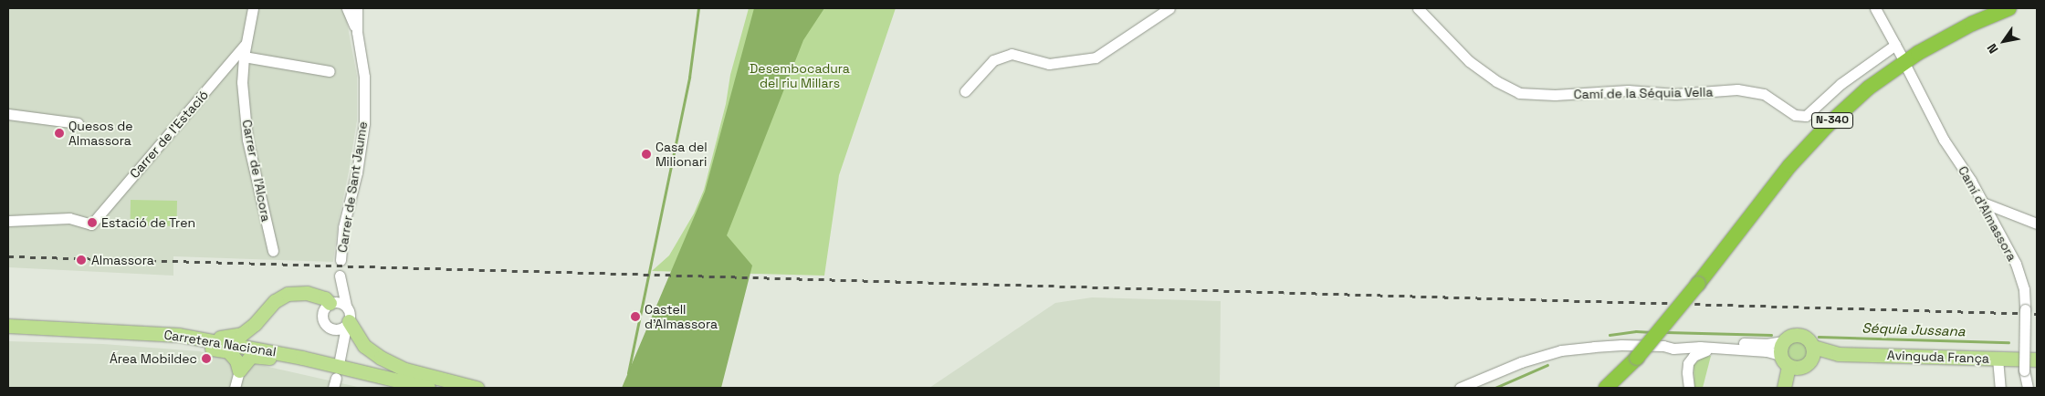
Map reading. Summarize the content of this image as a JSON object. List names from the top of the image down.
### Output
{
  "streets": {
    "highway": ["N-340"],
    "main road": ["Carretera Nacional", "Avinguda França"],
    "street": [
      "Camí de la Séquia Vella",
      "Carrer de l'Estació",
      "Carrer de l'Alcora",
      "Carrer de Sant Jaume",
      "Camí d'Almassora"
    ]
  },
  "crossings": [
    ["Carrer de l'Estació", "Carrer de l'Alcora"]
  ],
  "water": ["Séquia Jussana"],
  "parks": ["Desembocadura del riu Millars"],
  "places": [
    "Quesos de Almassora",
    "Casa del Milionari",
    "Estació de Tren",
    "Almassora",
    "Castell d'Almassora",
    "Área Mobildec"
  ],
  "north": "bottom left"
}
